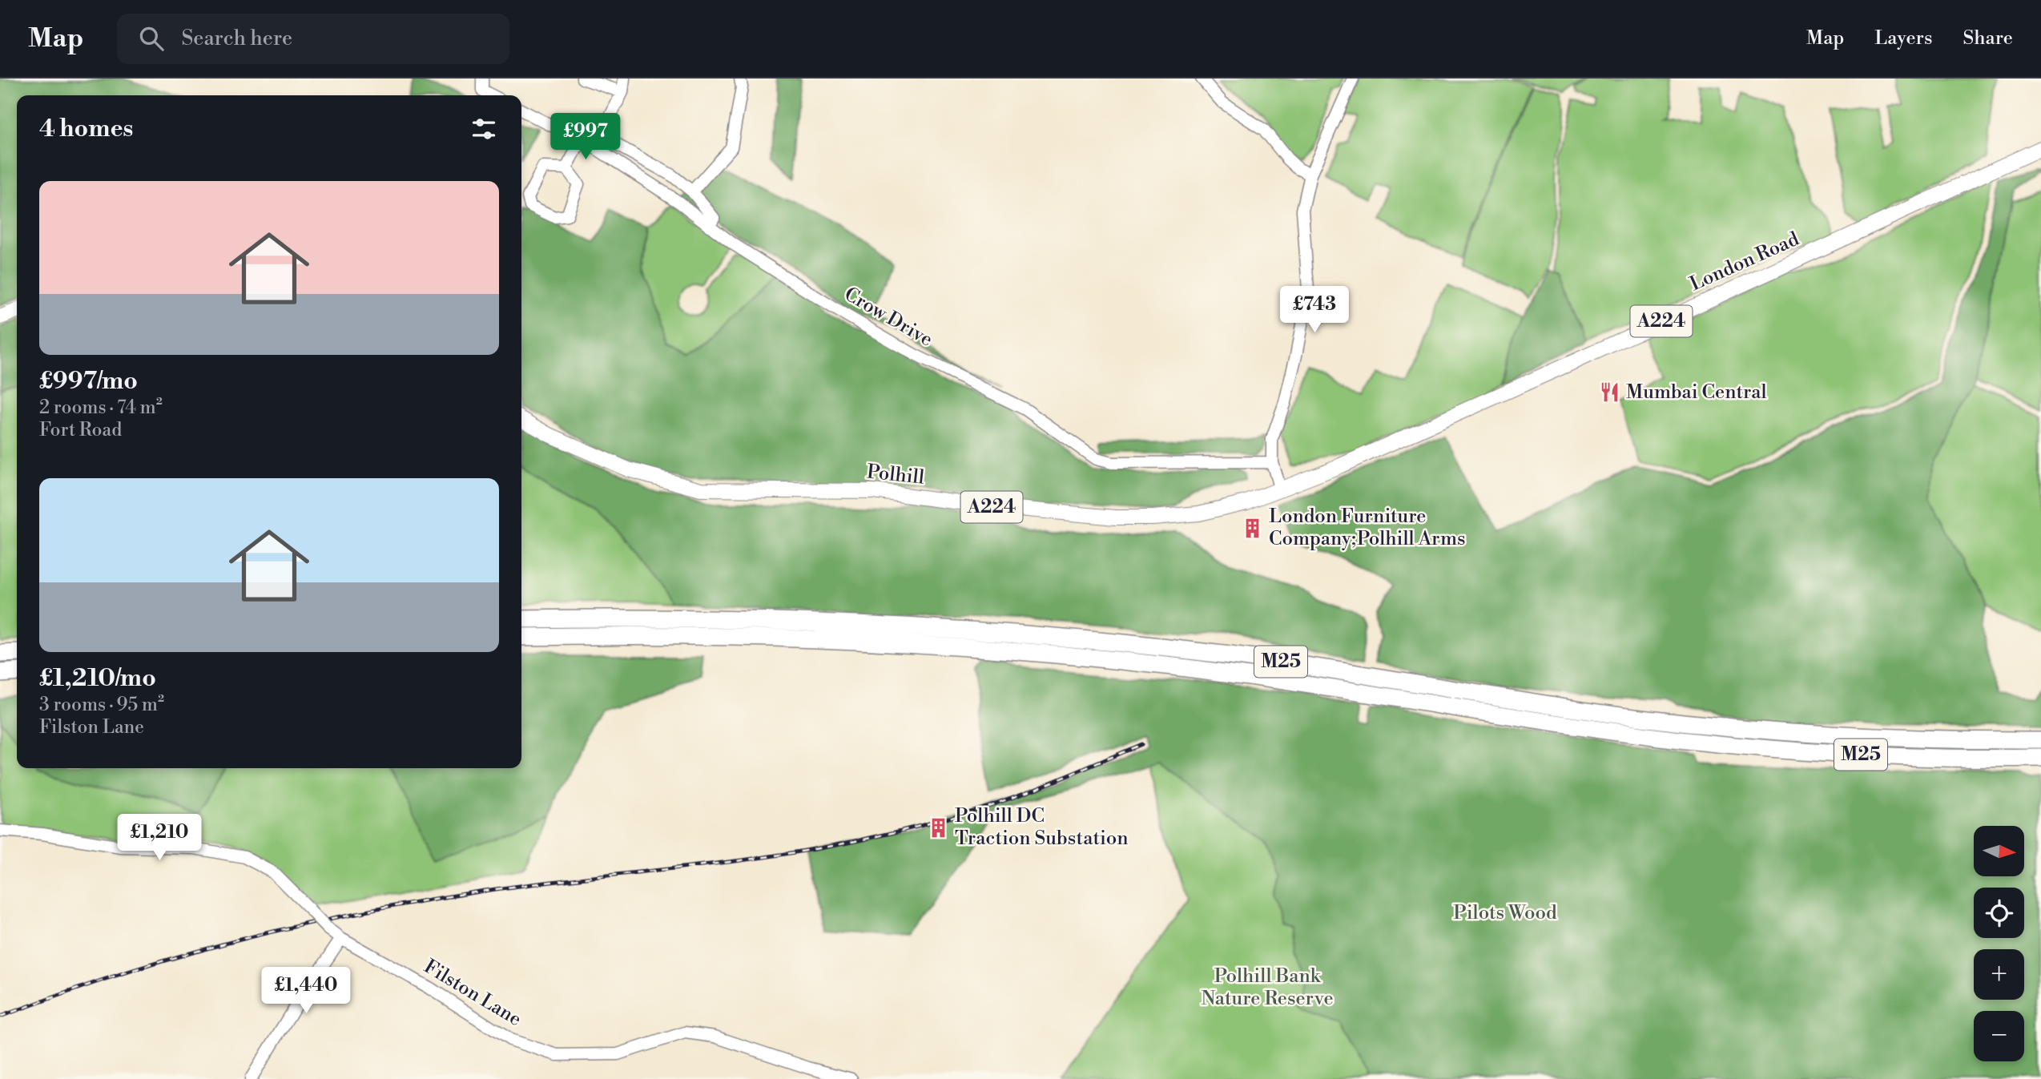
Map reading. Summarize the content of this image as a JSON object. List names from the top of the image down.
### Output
{
  "streets": {
    "highway": ["M25"],
    "main road": ["London Road", "A224", "Polhill"],
    "street": ["Crow Drive", "Filston Lane"]
  },
  "crossings": [
    ["London Road", "Polhill"]
  ],
  "parks": ["Pilots Wood", "Polhill Bank Nature Reserve"],
  "places": {
    "restaurant": ["Mumbai Central"],
    "building": ["London Furniture Company;Polhill Arms", "Polhill DC Traction Substation"]
  },
  "north": "right",
  "page": {
    "header": "Map",
    "search": "Search here",
    "nav": ["Map", "Layers", "Share"],
    "heading": "4 homes",
    "price": [
      "£997",
      "£743",
      "£1,210",
      "£1,440"
    ],
    "list": [
      {
        "name": "£997/mo",
        "note": "2 rooms · 74 m² · Fort Road"
      },
      {
        "name": "£1,210/mo",
        "note": "3 rooms · 95 m² · Filston Lane"
      }
    ],
    "map_buttons": ["+", "−"]
  }
}
